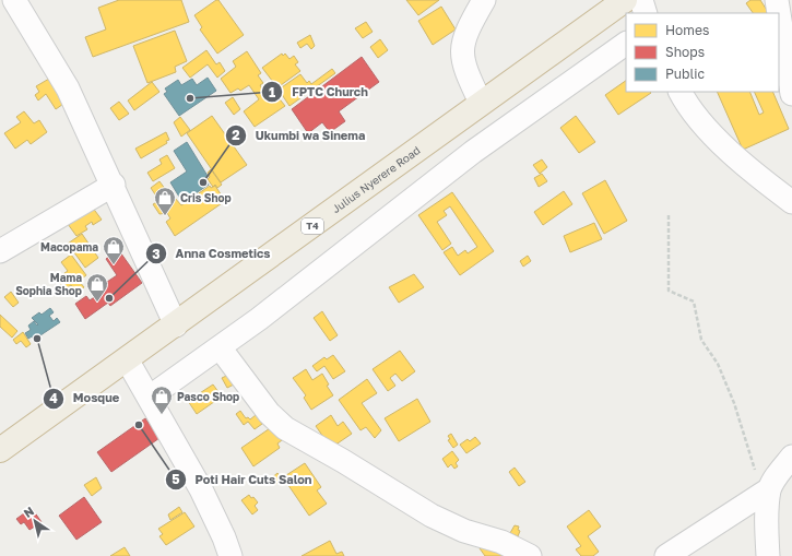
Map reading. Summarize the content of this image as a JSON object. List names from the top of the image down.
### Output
{
  "streets": {
    "highway": ["Julius Nyerere Road", "T4"]
  },
  "places": {
    "other": [
      "FPTC Church",
      "Ukumbi wa Sinema",
      "Anna Cosmetics",
      "Mosque",
      "Poti Hair Cuts Salon"
    ],
    "shop": [
      "Cris Shop",
      "Macopama",
      "Mama Sophia Shop",
      "Pasco Shop"
    ]
  },
  "legend": ["Homes", "Shops", "Public"],
  "north": "top left"
}
